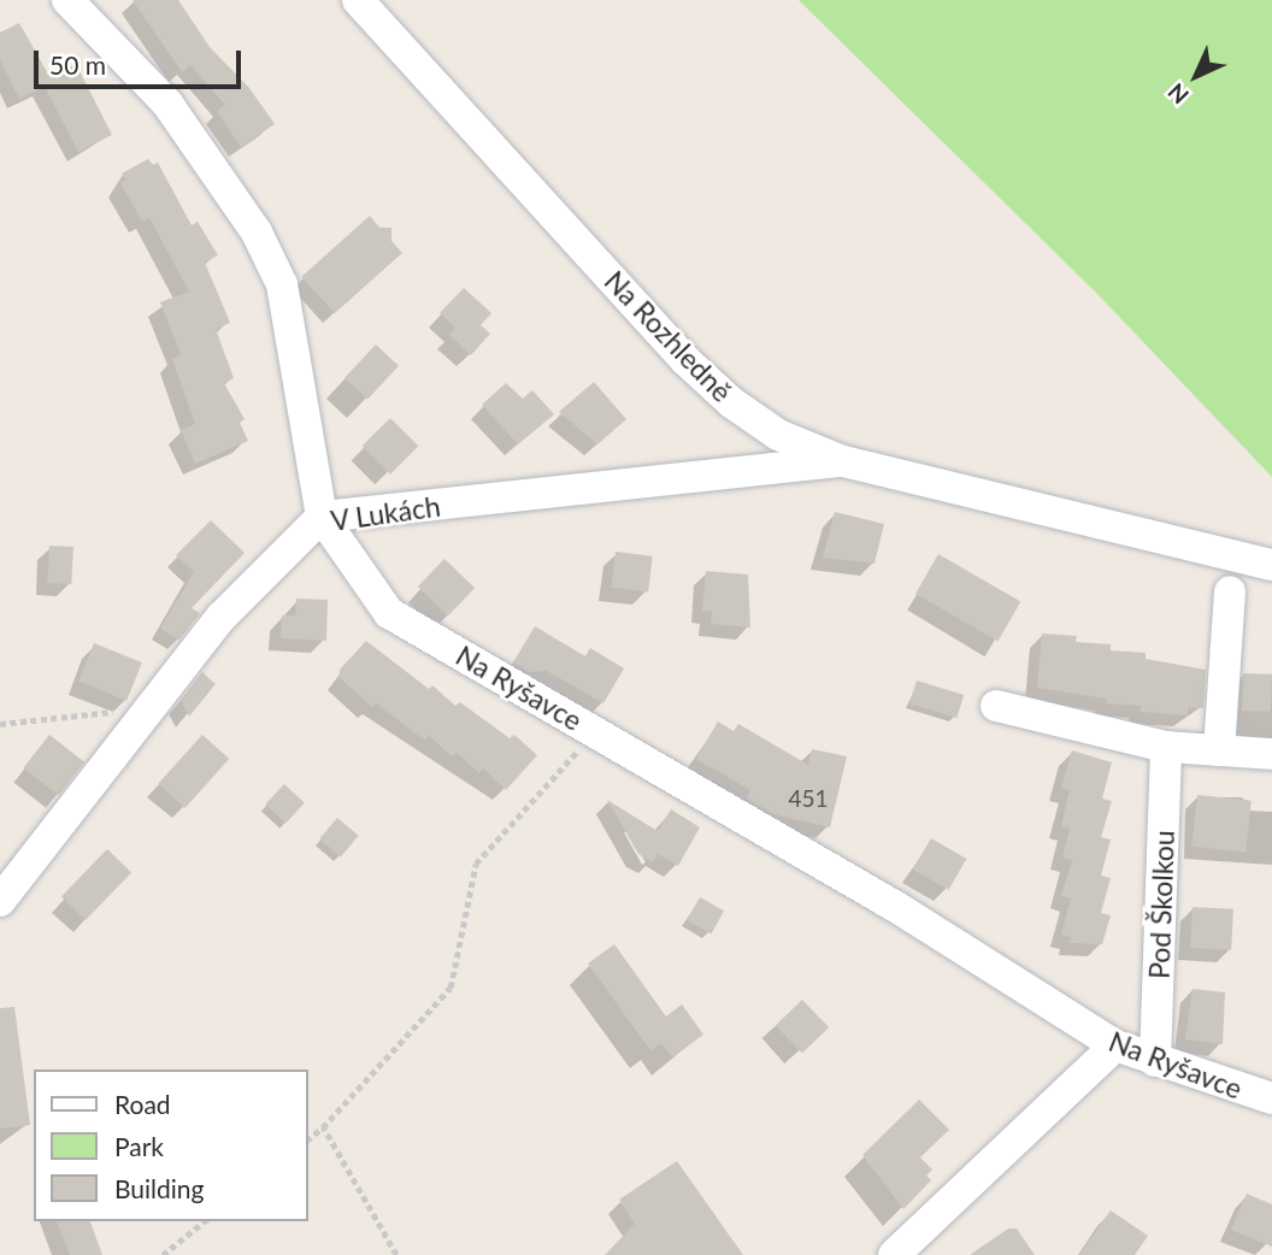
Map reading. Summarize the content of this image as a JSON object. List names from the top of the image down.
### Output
{
  "streets": {
    "street": [
      "Na Rozhledně",
      "V Lukách",
      "Na Ryšavce",
      "Pod Školkou"
    ]
  },
  "crossings": [
    ["Na Rozhledně", "V Lukách"],
    ["V Lukách", "Na Ryšavce"],
    ["Na Ryšavce", "Pod Školkou"]
  ],
  "house_numbers": ["451"],
  "legend": ["Road", "Park", "Building"],
  "scale_bar": "50 m",
  "north": "bottom left"
}
